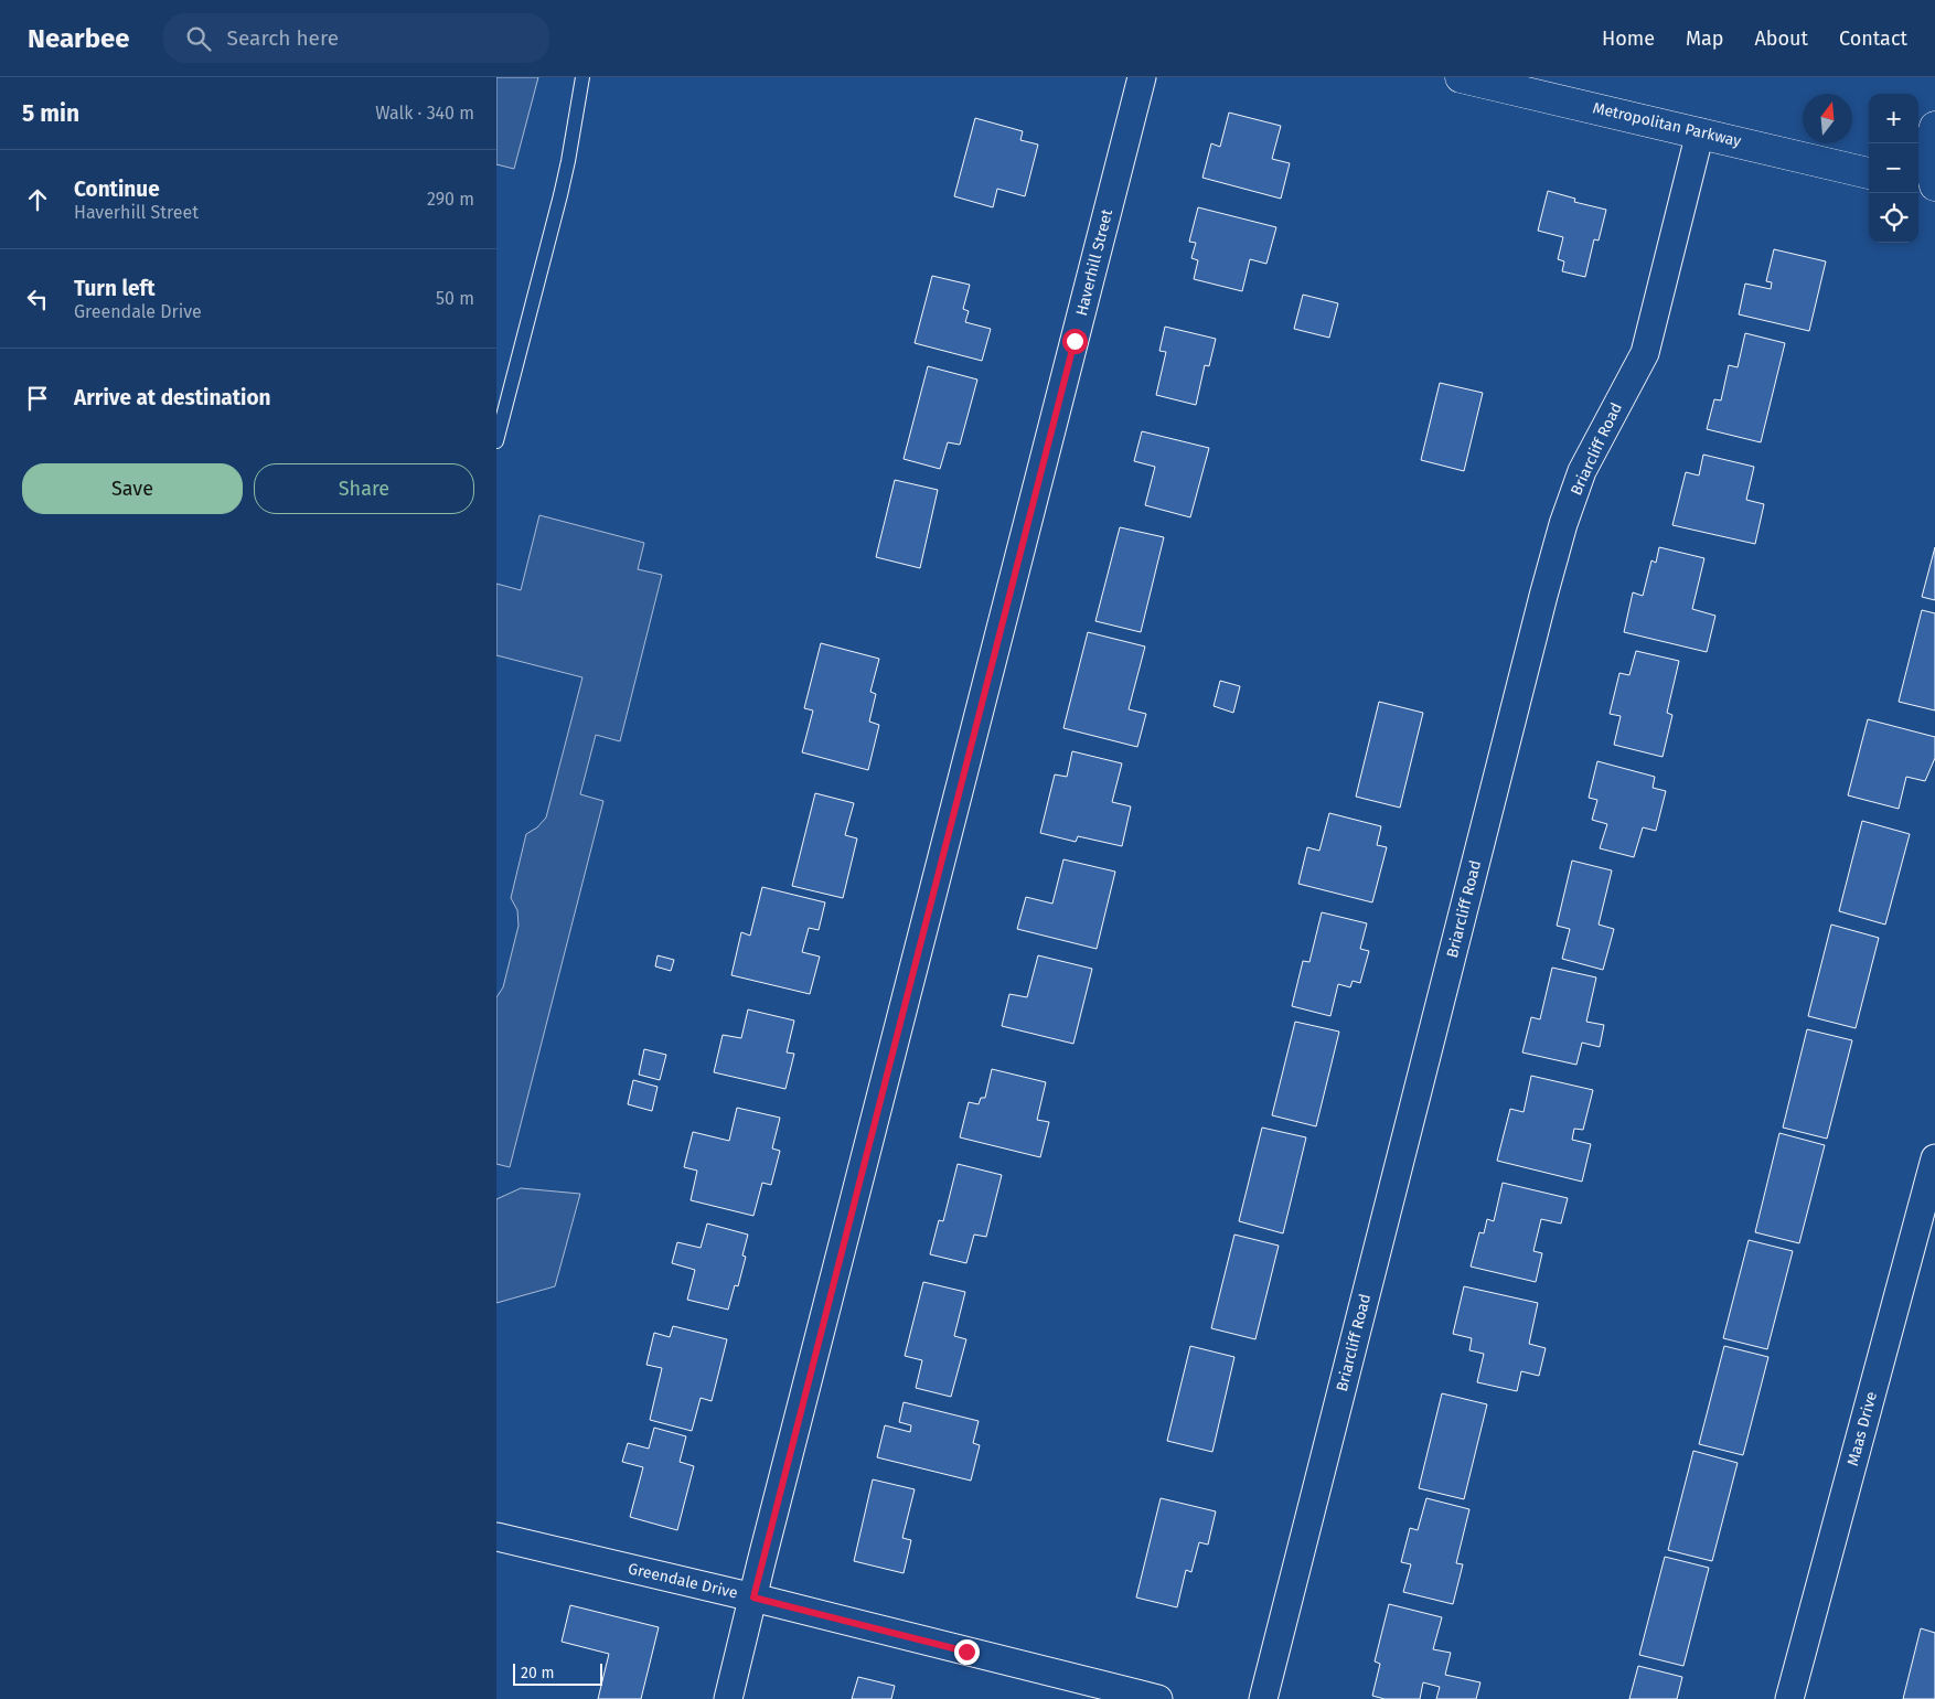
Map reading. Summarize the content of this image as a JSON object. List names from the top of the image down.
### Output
{
  "streets": {
    "main road": ["Metropolitan Parkway"],
    "street": [
      "Haverhill Street",
      "Briarcliff Road",
      "Maas Drive",
      "Greendale Drive"
    ]
  },
  "crossings": [
    ["Metropolitan Parkway", "Briarcliff Road"],
    ["Haverhill Street", "Greendale Drive"]
  ],
  "scale_bar": "20 m",
  "north": "top",
  "page": {
    "header": "Nearbee",
    "search": "Search here",
    "nav": [
      "Home",
      "Map",
      "About",
      "Contact"
    ],
    "heading": ["5 min", "Walk · 340 m"],
    "map_buttons": ["+", "−"],
    "list": [
      ["Continue", "Haverhill Street", "290 m"],
      ["Turn left", "Greendale Drive", "50 m"],
      "Arrive at destination"
    ],
    "buttons": ["Save", "Share"],
    "scale": "20 m"
  }
}
